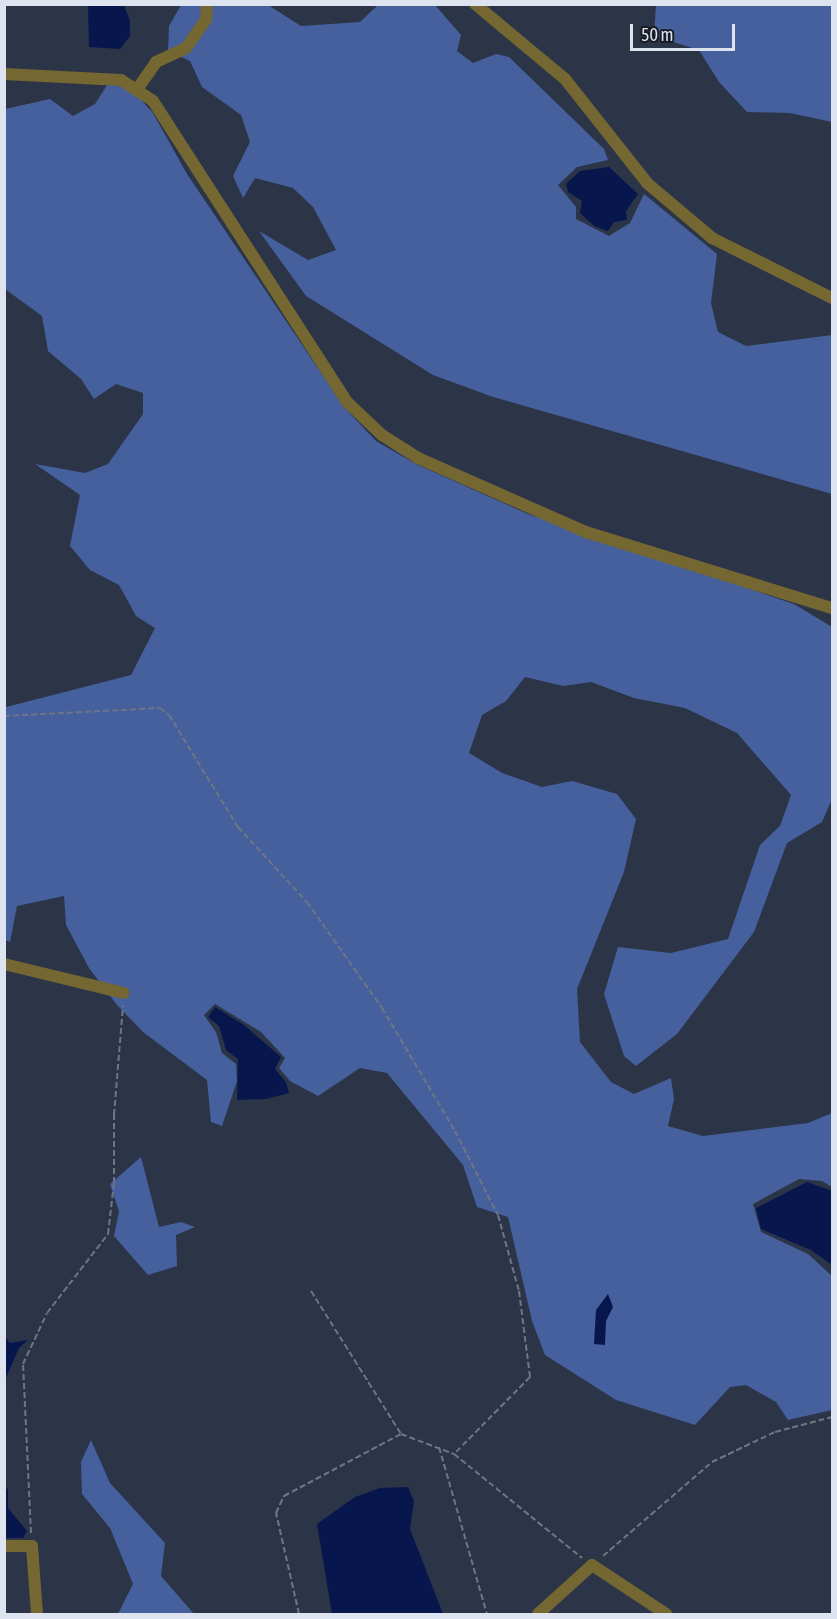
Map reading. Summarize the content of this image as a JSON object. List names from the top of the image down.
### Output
{
  "scale_bar": "50 m"
}
